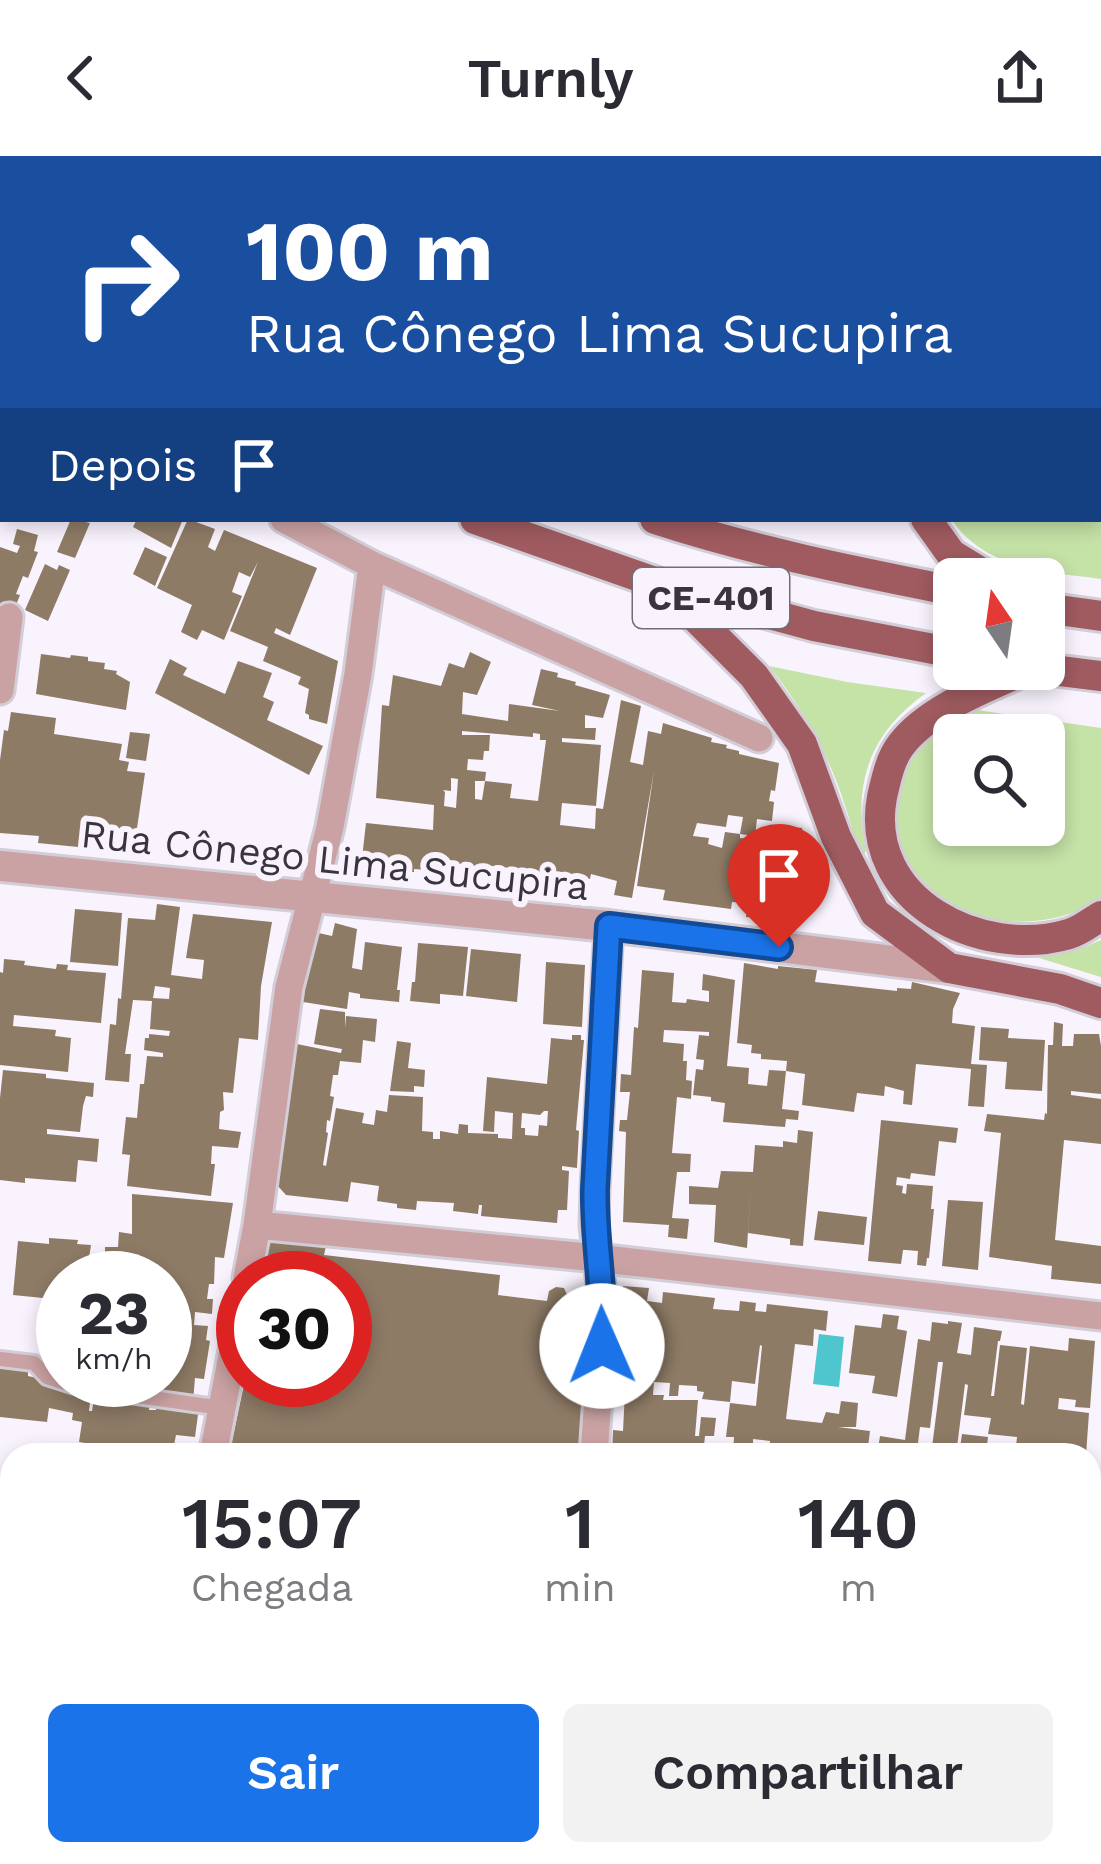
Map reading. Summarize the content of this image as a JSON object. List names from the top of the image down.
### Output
{
  "streets": {
    "main road": ["CE-401"],
    "street": ["Rua Cônego Lima Sucupira"]
  },
  "north": "top",
  "page": {
    "header": "Turnly",
    "turn": ["100 m", "Rua Cônego Lima Sucupira"],
    "then": "Depois",
    "speed": "23 km/h",
    "limit": "30",
    "eta": [
      "15:07",
      "Chegada",
      "1",
      "min",
      "140",
      "m"
    ],
    "buttons": ["Sair", "Compartilhar"]
  }
}
